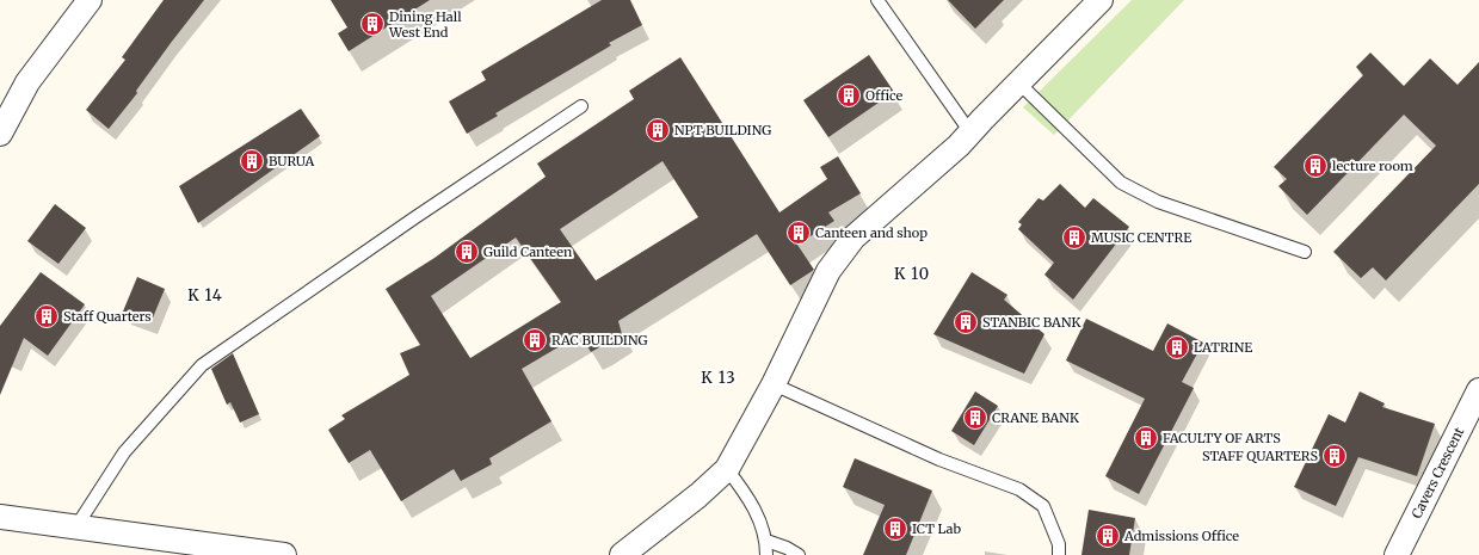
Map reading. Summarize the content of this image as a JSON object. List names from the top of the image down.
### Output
{
  "streets": {
    "street": ["Cavers Crescent"]
  },
  "districts": ["K 10", "K 14", "K 13"],
  "places": {
    "building": [
      "Dining Hall West End",
      "Office",
      "NPT BUILDING",
      "BURUA",
      "lecture room",
      "Canteen and shop",
      "MUSIC CENTRE",
      "Guild Canteen",
      "Staff Quarters",
      "STANBIC BANK",
      "RAC BUILDING",
      "LATRINE",
      "CRANE BANK",
      "FACULTY OF ARTS",
      "STAFF QUARTERS",
      "ICT Lab",
      "Admissions Office"
    ]
  }
}
